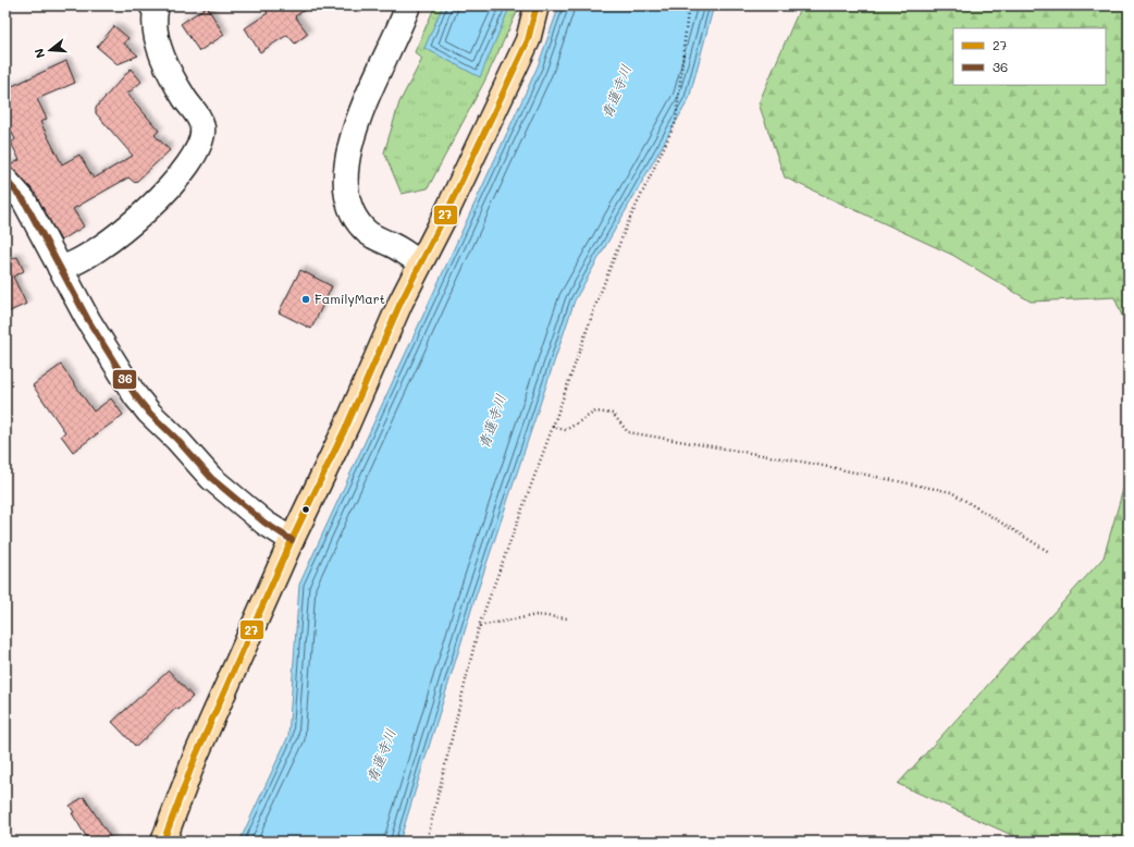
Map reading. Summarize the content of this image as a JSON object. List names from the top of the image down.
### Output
{
  "water": ["青蓮寺川"],
  "places": ["FamilyMart"],
  "lines": ["transit line 27", "transit line 36"],
  "legend": ["27", "36"],
  "north": "left"
}
